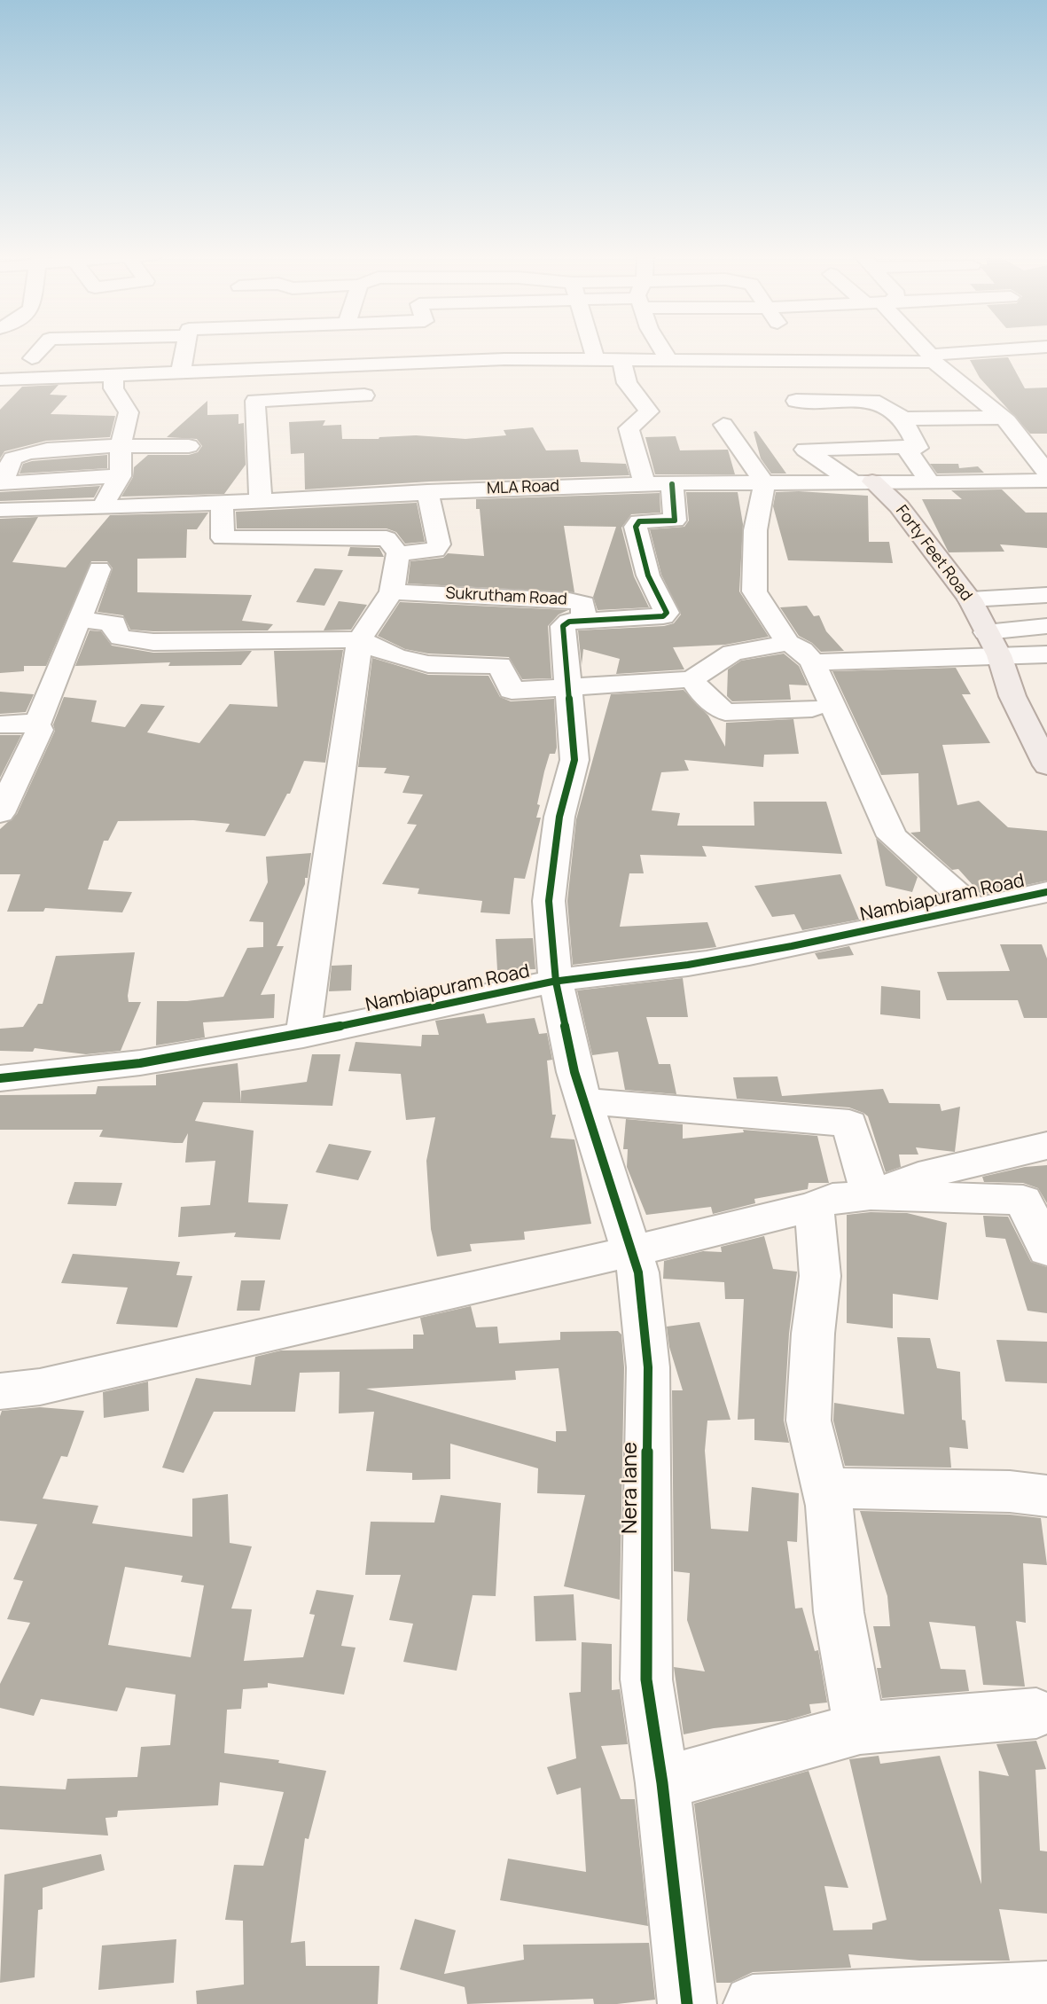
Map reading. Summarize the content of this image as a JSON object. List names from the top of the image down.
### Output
{
  "streets": {
    "main road": ["Forty Feet Road"],
    "street": [
      "MLA Road",
      "Sukrutham Road",
      "Nambiapuram Road",
      "Nera lane"
    ]
  },
  "crossings": [
    ["MLA Road", "Forty Feet Road"],
    ["Sukrutham Road", "Nambiapuram Road"],
    ["Sukrutham Road", "Nera lane"],
    ["Nambiapuram Road", "Nera lane"]
  ]
}
